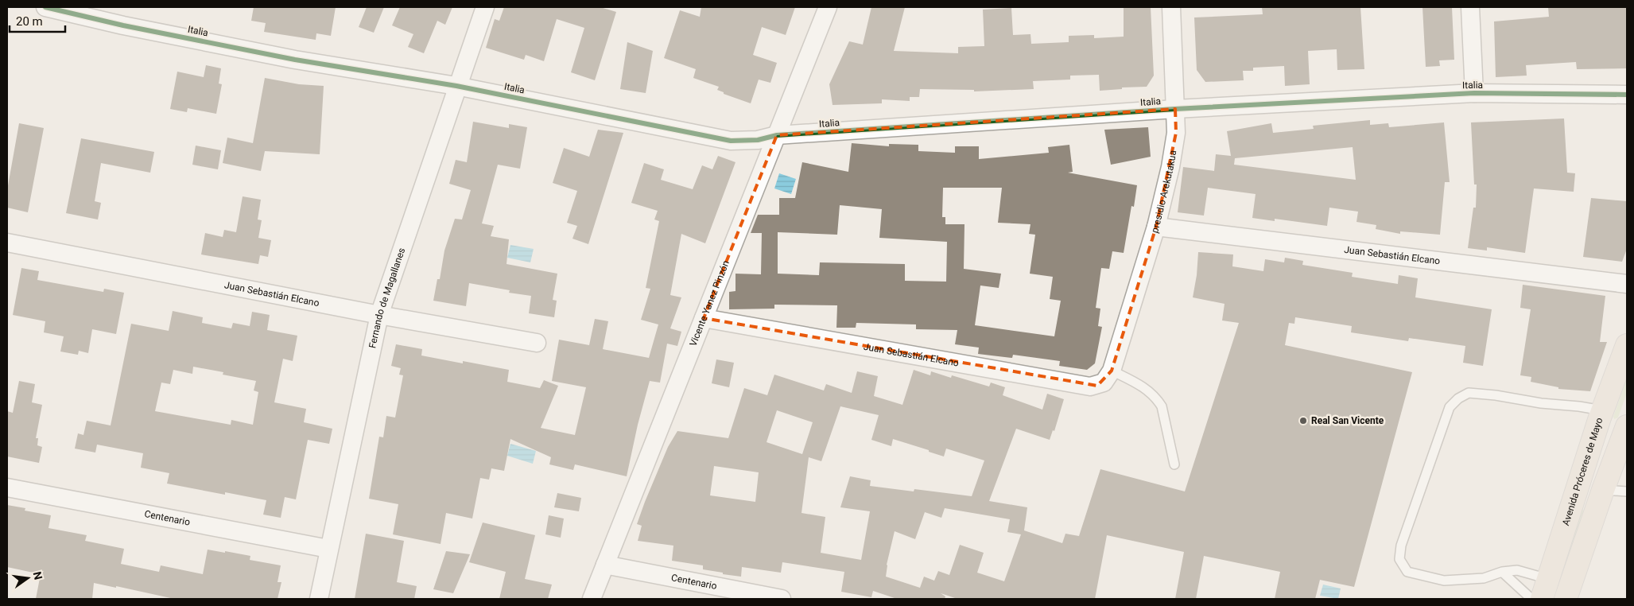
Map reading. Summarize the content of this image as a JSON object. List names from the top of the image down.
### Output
{
  "streets": {
    "highway": ["Avenida Próceres de Mayo"],
    "street": [
      "Italia",
      "presidio Arekutakua",
      "Juan Sebastián Elcano",
      "Fernando de Magallanes",
      "Vicente Yanez Pinzón",
      "Centenario"
    ]
  },
  "crossings": [
    ["Italia", "presidio Arekutakua"],
    ["Italia", "Fernando de Magallanes"],
    ["Italia", "Vicente Yanez Pinzón"],
    ["presidio Arekutakua", "Juan Sebastián Elcano"],
    ["Juan Sebastián Elcano", "Fernando de Magallanes"],
    ["Juan Sebastián Elcano", "Vicente Yanez Pinzón"],
    ["Fernando de Magallanes", "Centenario"],
    ["Vicente Yanez Pinzón", "Centenario"]
  ],
  "places": ["Real San Vicente"],
  "scale_bar": "20 m",
  "north": "right"
}
